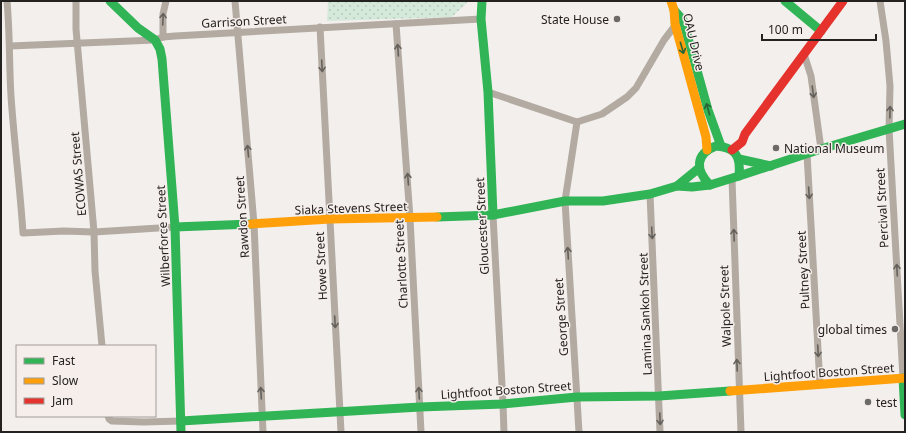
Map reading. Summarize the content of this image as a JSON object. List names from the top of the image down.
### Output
{
  "streets": {
    "main road": [
      "OAU Drive",
      "Siaka Stevens Street",
      "Percival Street",
      "Gloucester Street",
      "Wilberforce Street",
      "Lightfoot Boston Street"
    ],
    "street": [
      "Garrison Street",
      "ECOWAS Street",
      "Rawdon Street",
      "Charlotte Street",
      "Howe Street",
      "Pultney Street",
      "Walpole Street",
      "Lamina Sankoh Street",
      "George Street"
    ]
  },
  "crossings": [
    ["Garrison Street", "ECOWAS Street"],
    ["Garrison Street", "Siaka Stevens Street"],
    ["Garrison Street", "Rawdon Street"],
    ["Garrison Street", "Gloucester Street"],
    ["Garrison Street", "Wilberforce Street"],
    ["Garrison Street", "Charlotte Street"],
    ["Garrison Street", "Howe Street"],
    ["OAU Drive", "Siaka Stevens Street"],
    ["OAU Drive", "Walpole Street"],
    ["ECOWAS Street", "Siaka Stevens Street"],
    ["Siaka Stevens Street", "Rawdon Street"],
    ["Siaka Stevens Street", "Gloucester Street"],
    ["Siaka Stevens Street", "Wilberforce Street"],
    ["Siaka Stevens Street", "Charlotte Street"],
    ["Siaka Stevens Street", "Howe Street"],
    ["Siaka Stevens Street", "Walpole Street"],
    ["Siaka Stevens Street", "Lamina Sankoh Street"],
    ["Siaka Stevens Street", "George Street"],
    ["Percival Street", "Lightfoot Boston Street"],
    ["Rawdon Street", "Lightfoot Boston Street"],
    ["Gloucester Street", "Lightfoot Boston Street"],
    ["Wilberforce Street", "Lightfoot Boston Street"],
    ["Charlotte Street", "Lightfoot Boston Street"],
    ["Howe Street", "Lightfoot Boston Street"],
    ["Pultney Street", "Lightfoot Boston Street"],
    ["Walpole Street", "Lightfoot Boston Street"],
    ["Lamina Sankoh Street", "Lightfoot Boston Street"],
    ["George Street", "Lightfoot Boston Street"]
  ],
  "one_way": [
    "Percival Street",
    "Rawdon Street",
    "Charlotte Street",
    "Howe Street",
    "Pultney Street",
    "Walpole Street",
    "Lamina Sankoh Street",
    "George Street"
  ],
  "places": [
    "State House",
    "National Museum",
    "global times",
    "test"
  ],
  "legend": ["Fast", "Slow", "Jam"],
  "scale_bar": "100 m"
}
